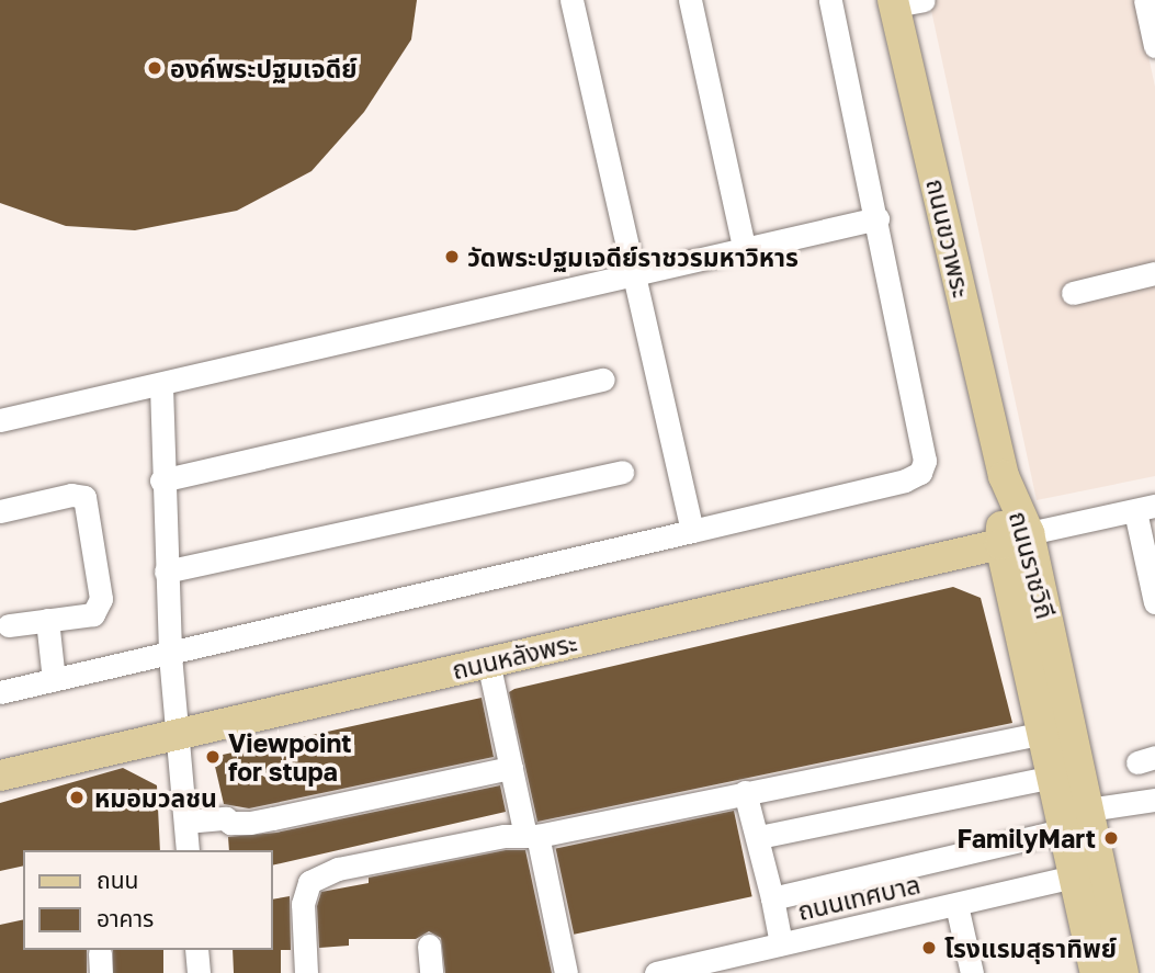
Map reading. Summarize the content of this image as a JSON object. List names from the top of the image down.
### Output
{
  "streets": {
    "main road": ["ถนนขวาพระ", "ถนนราชวิถี", "ถนนหลังพระ"],
    "street": ["ถนนเทศบาล"]
  },
  "crossings": [
    ["ถนนขวาพระ", "ถนนราชวิถี"],
    ["ถนนราชวิถี", "ถนนหลังพระ"],
    ["ถนนราชวิถี", "ถนนเทศบาล"]
  ],
  "places": [
    "องค์พระปฐมเจดีย์",
    "วัดพระปฐมเจดีย์ราชวรมหาวิหาร",
    "Viewpoint for stupa",
    "หมอมวลชน",
    "FamilyMart",
    "โรงแรมสุธาทิพย์"
  ],
  "legend": ["ถนน", "อาคาร"]
}
